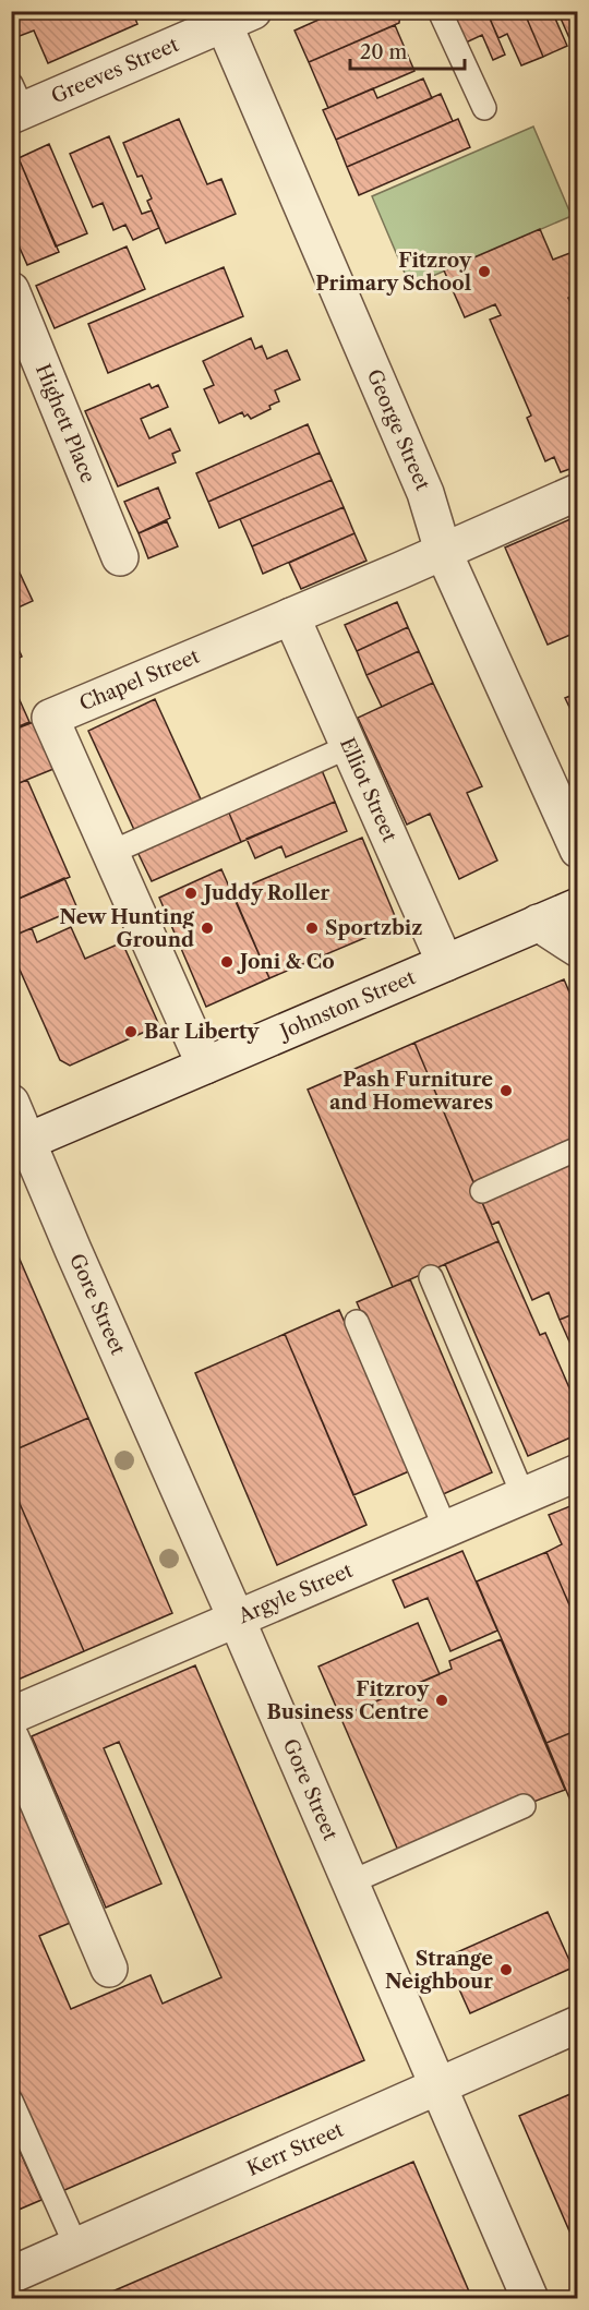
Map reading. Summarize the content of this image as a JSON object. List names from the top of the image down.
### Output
{
  "streets": {
    "street": [
      "Greeves Street",
      "Highett Place",
      "George Street",
      "Chapel Street",
      "Elliot Street",
      "Johnston Street",
      "Gore Street",
      "Argyle Street",
      "Kerr Street"
    ]
  },
  "crossings": [
    ["Greeves Street", "George Street"],
    ["George Street", "Chapel Street"],
    ["Chapel Street", "Elliot Street"],
    ["Chapel Street", "Johnston Street"],
    ["Elliot Street", "Johnston Street"],
    ["Johnston Street", "Gore Street"],
    ["Gore Street", "Argyle Street"],
    ["Gore Street", "Kerr Street"]
  ],
  "places": [
    "Fitzroy Primary School",
    "Juddy Roller",
    "New Hunting Ground",
    "Sportzbiz",
    "Joni & Co",
    "Bar Liberty",
    "Pash Furniture and Homewares",
    "Fitzroy Business Centre",
    "Strange Neighbour"
  ],
  "scale_bar": "20 m"
}
